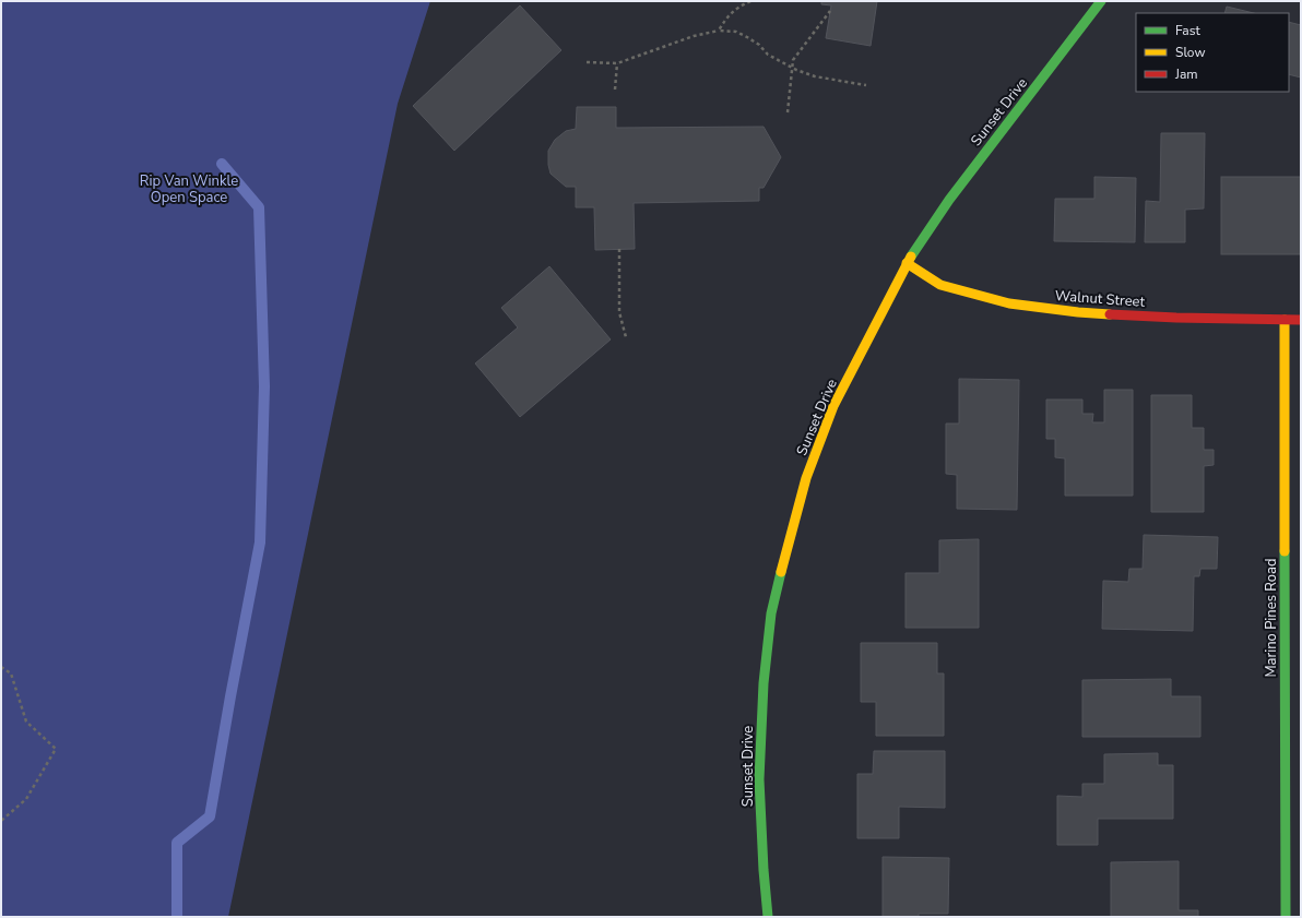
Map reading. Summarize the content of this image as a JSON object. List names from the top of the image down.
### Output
{
  "streets": {
    "main road": ["Sunset Drive", "Walnut Street", "Marino Pines Road"]
  },
  "crossings": [
    ["Sunset Drive", "Walnut Street"],
    ["Walnut Street", "Marino Pines Road"]
  ],
  "parks": ["Rip Van Winkle Open Space"],
  "legend": ["Fast", "Slow", "Jam"]
}
